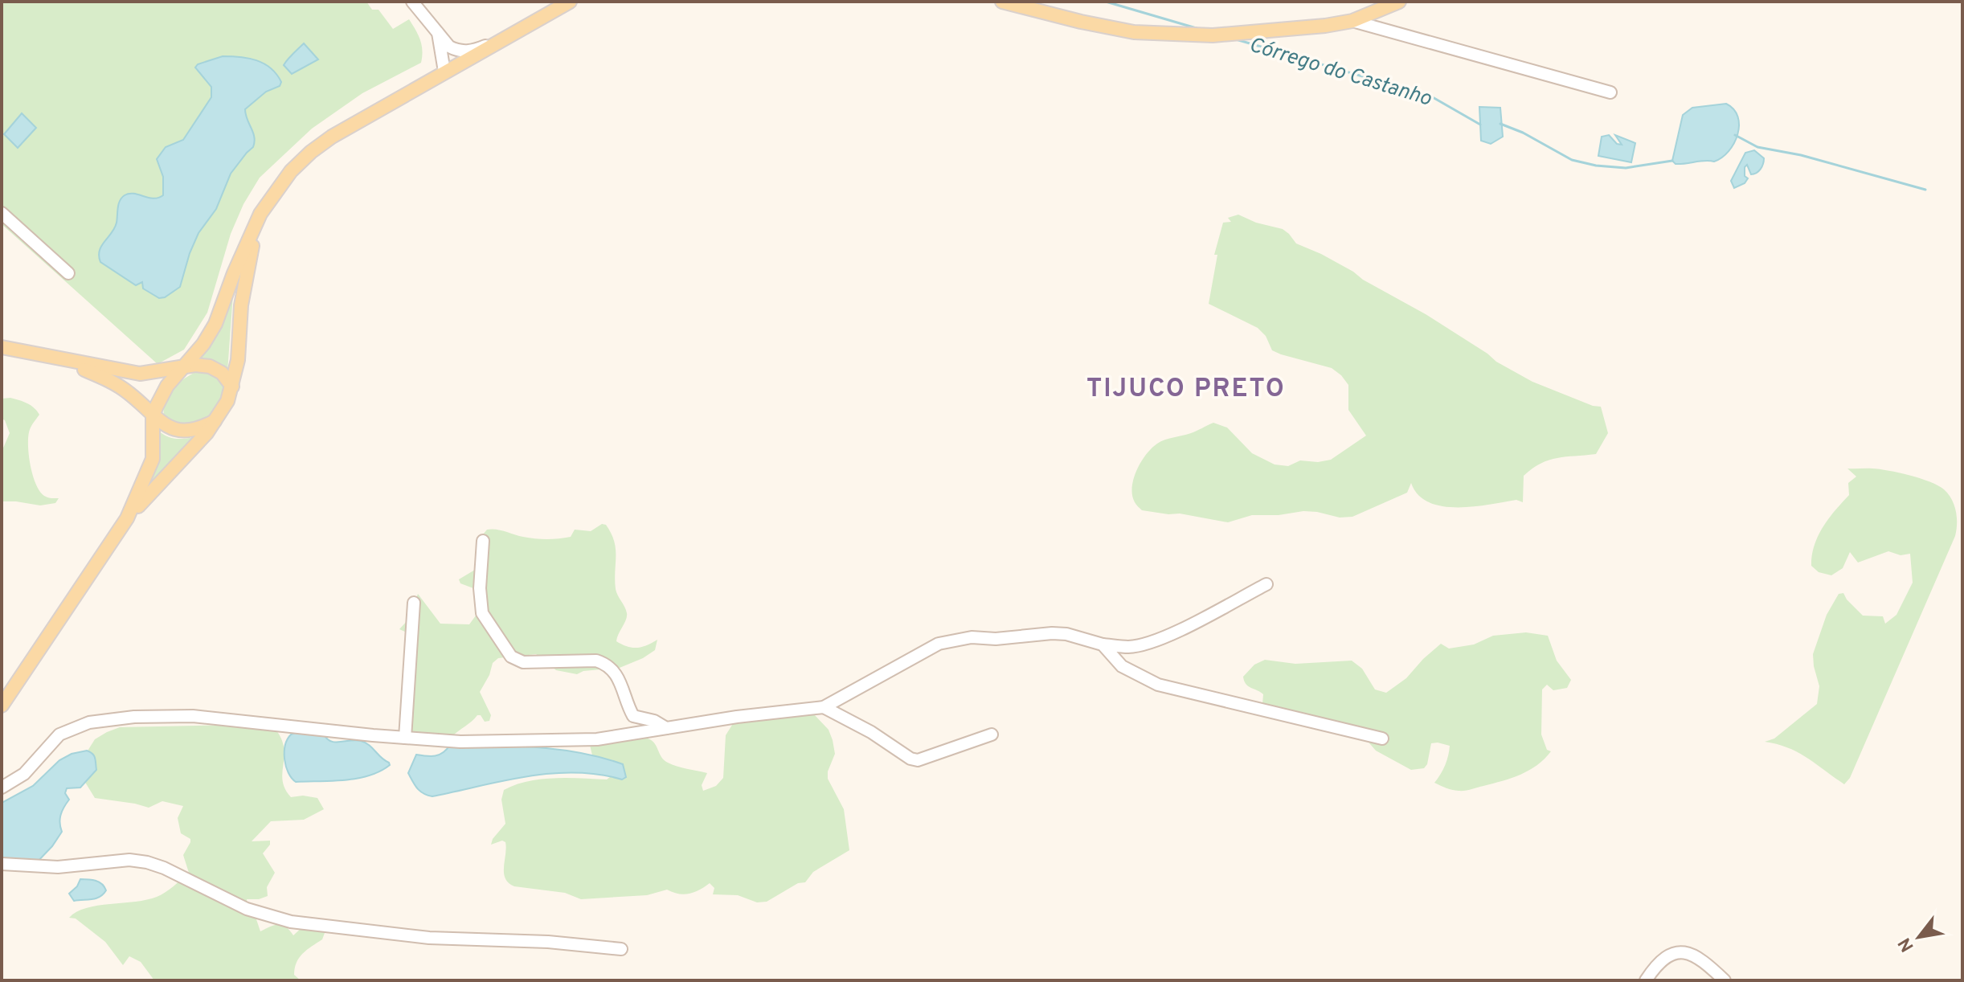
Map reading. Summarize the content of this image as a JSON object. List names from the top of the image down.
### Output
{
  "districts": ["TIJUCO PRETO"],
  "water": ["Córrego do Castanho"],
  "north": "bottom left"
}
